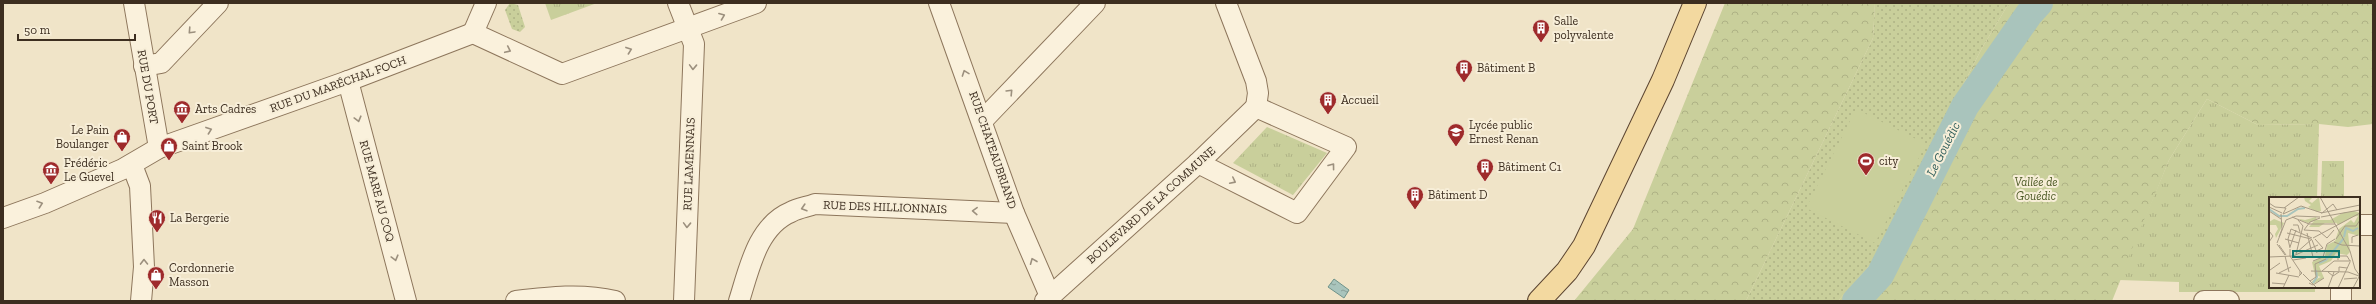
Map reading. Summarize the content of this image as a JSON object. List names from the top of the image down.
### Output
{
  "streets": {
    "street": [
      "RUE DU MARÉCHAL FOCH",
      "RUE DU PORT",
      "RUE CHATEAUBRIAND",
      "RUE LAMENNAIS",
      "RUE MARE AU COQ",
      "BOULEVARD DE LA COMMUNE",
      "RUE DES HILLIONNAIS"
    ]
  },
  "crossings": [
    ["RUE DU MARÉCHAL FOCH", "RUE DU PORT"],
    ["RUE DU MARÉCHAL FOCH", "RUE MARE AU COQ"],
    ["RUE CHATEAUBRIAND", "BOULEVARD DE LA COMMUNE"],
    ["RUE CHATEAUBRIAND", "RUE DES HILLIONNAIS"]
  ],
  "one_way": [
    "RUE DU MARÉCHAL FOCH",
    "RUE CHATEAUBRIAND",
    "RUE LAMENNAIS",
    "RUE MARE AU COQ",
    "RUE DES HILLIONNAIS"
  ],
  "water": ["Le Gouédic"],
  "parks": ["Vallée de Gouédic"],
  "places": {
    "building": [
      "Salle polyvalente",
      "Bâtiment B",
      "Accueil",
      "Bâtiment C1",
      "Bâtiment D"
    ],
    "museum": ["Arts Cadres", "Frédéric Le Guevel"],
    "school or university": ["Lycée public Ernest Renan"],
    "shop": ["Le Pain Boulanger", "Saint Brook", "Cordonnerie Masson"],
    "sports": ["city"],
    "restaurant": ["La Bergerie"]
  },
  "scale_bar": "50 m"
}
